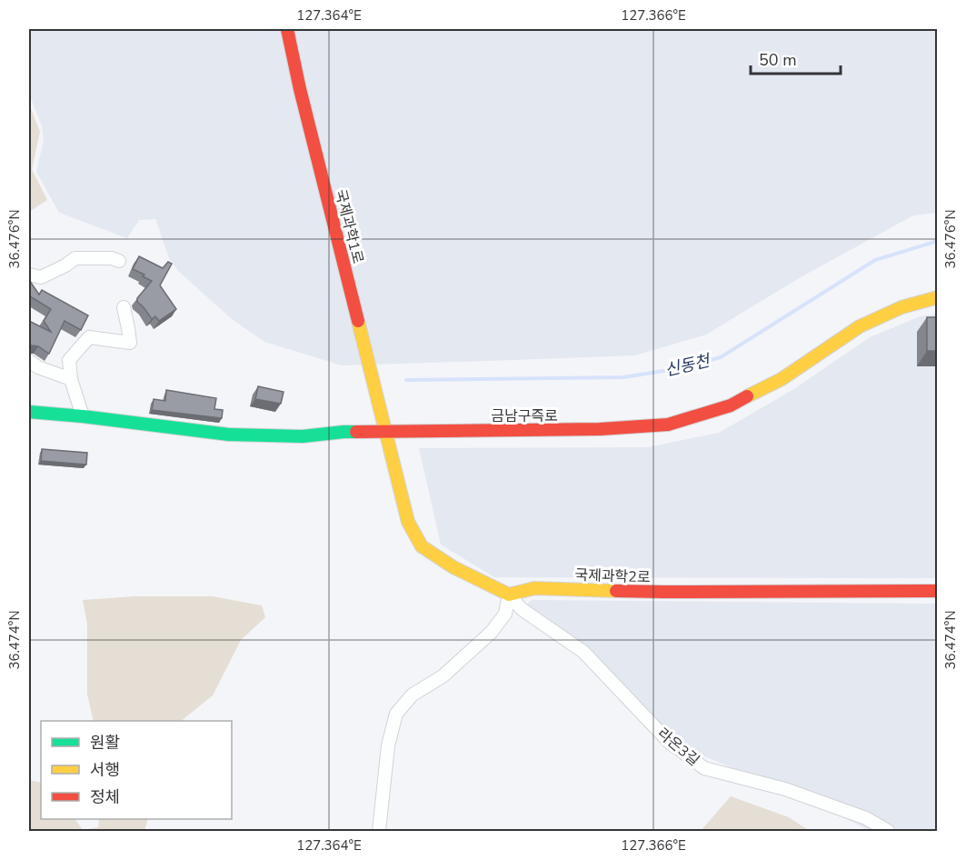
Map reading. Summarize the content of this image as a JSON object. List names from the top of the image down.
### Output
{
  "streets": {
    "street": [
      "국제과학1로",
      "금남구즉로",
      "국제과학2로",
      "라온3길"
    ]
  },
  "crossings": [
    ["국제과학1로", "금남구즉로"],
    ["국제과학2로", "라온3길"]
  ],
  "water": ["신동천"],
  "legend": ["원활", "서행", "정체"],
  "scale_bar": "50 m",
  "coordinates": [
    "127.364°E",
    "127.366°E",
    "36.476°N",
    "36.474°N"
  ]
}
